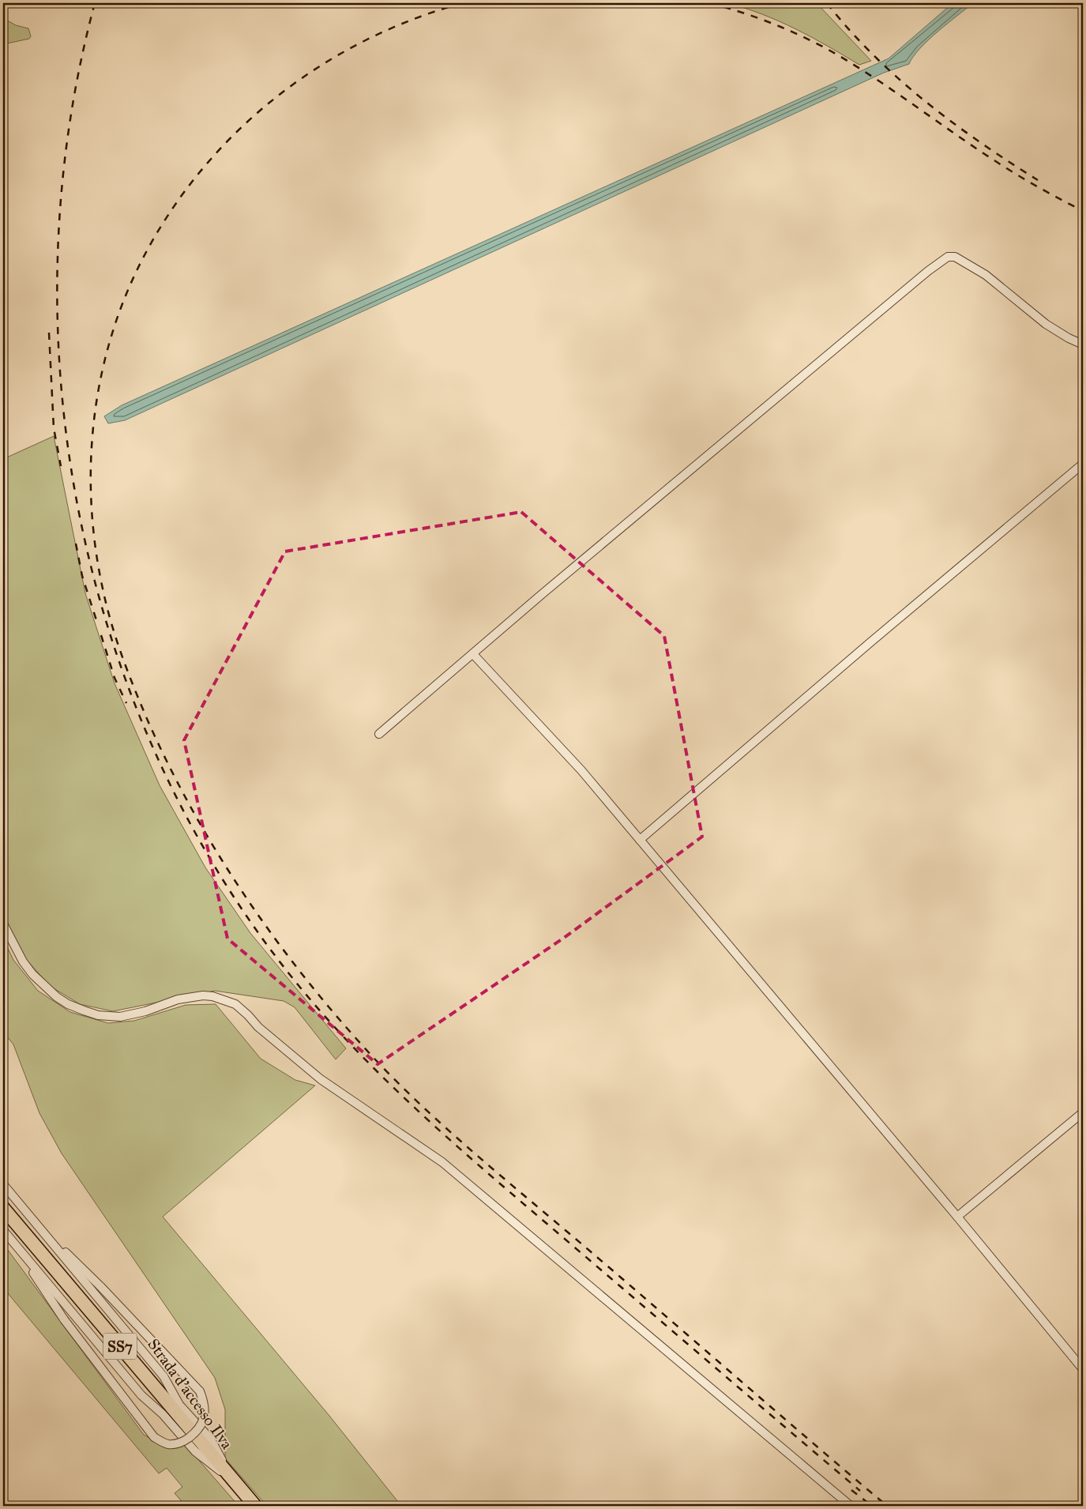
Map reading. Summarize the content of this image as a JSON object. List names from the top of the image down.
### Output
{
  "streets": {
    "main road": ["SS7"],
    "street": ["Strada d'accesso Ilva"]
  },
  "crossings": [
    ["SS7", "Strada d'accesso Ilva"]
  ]
}
